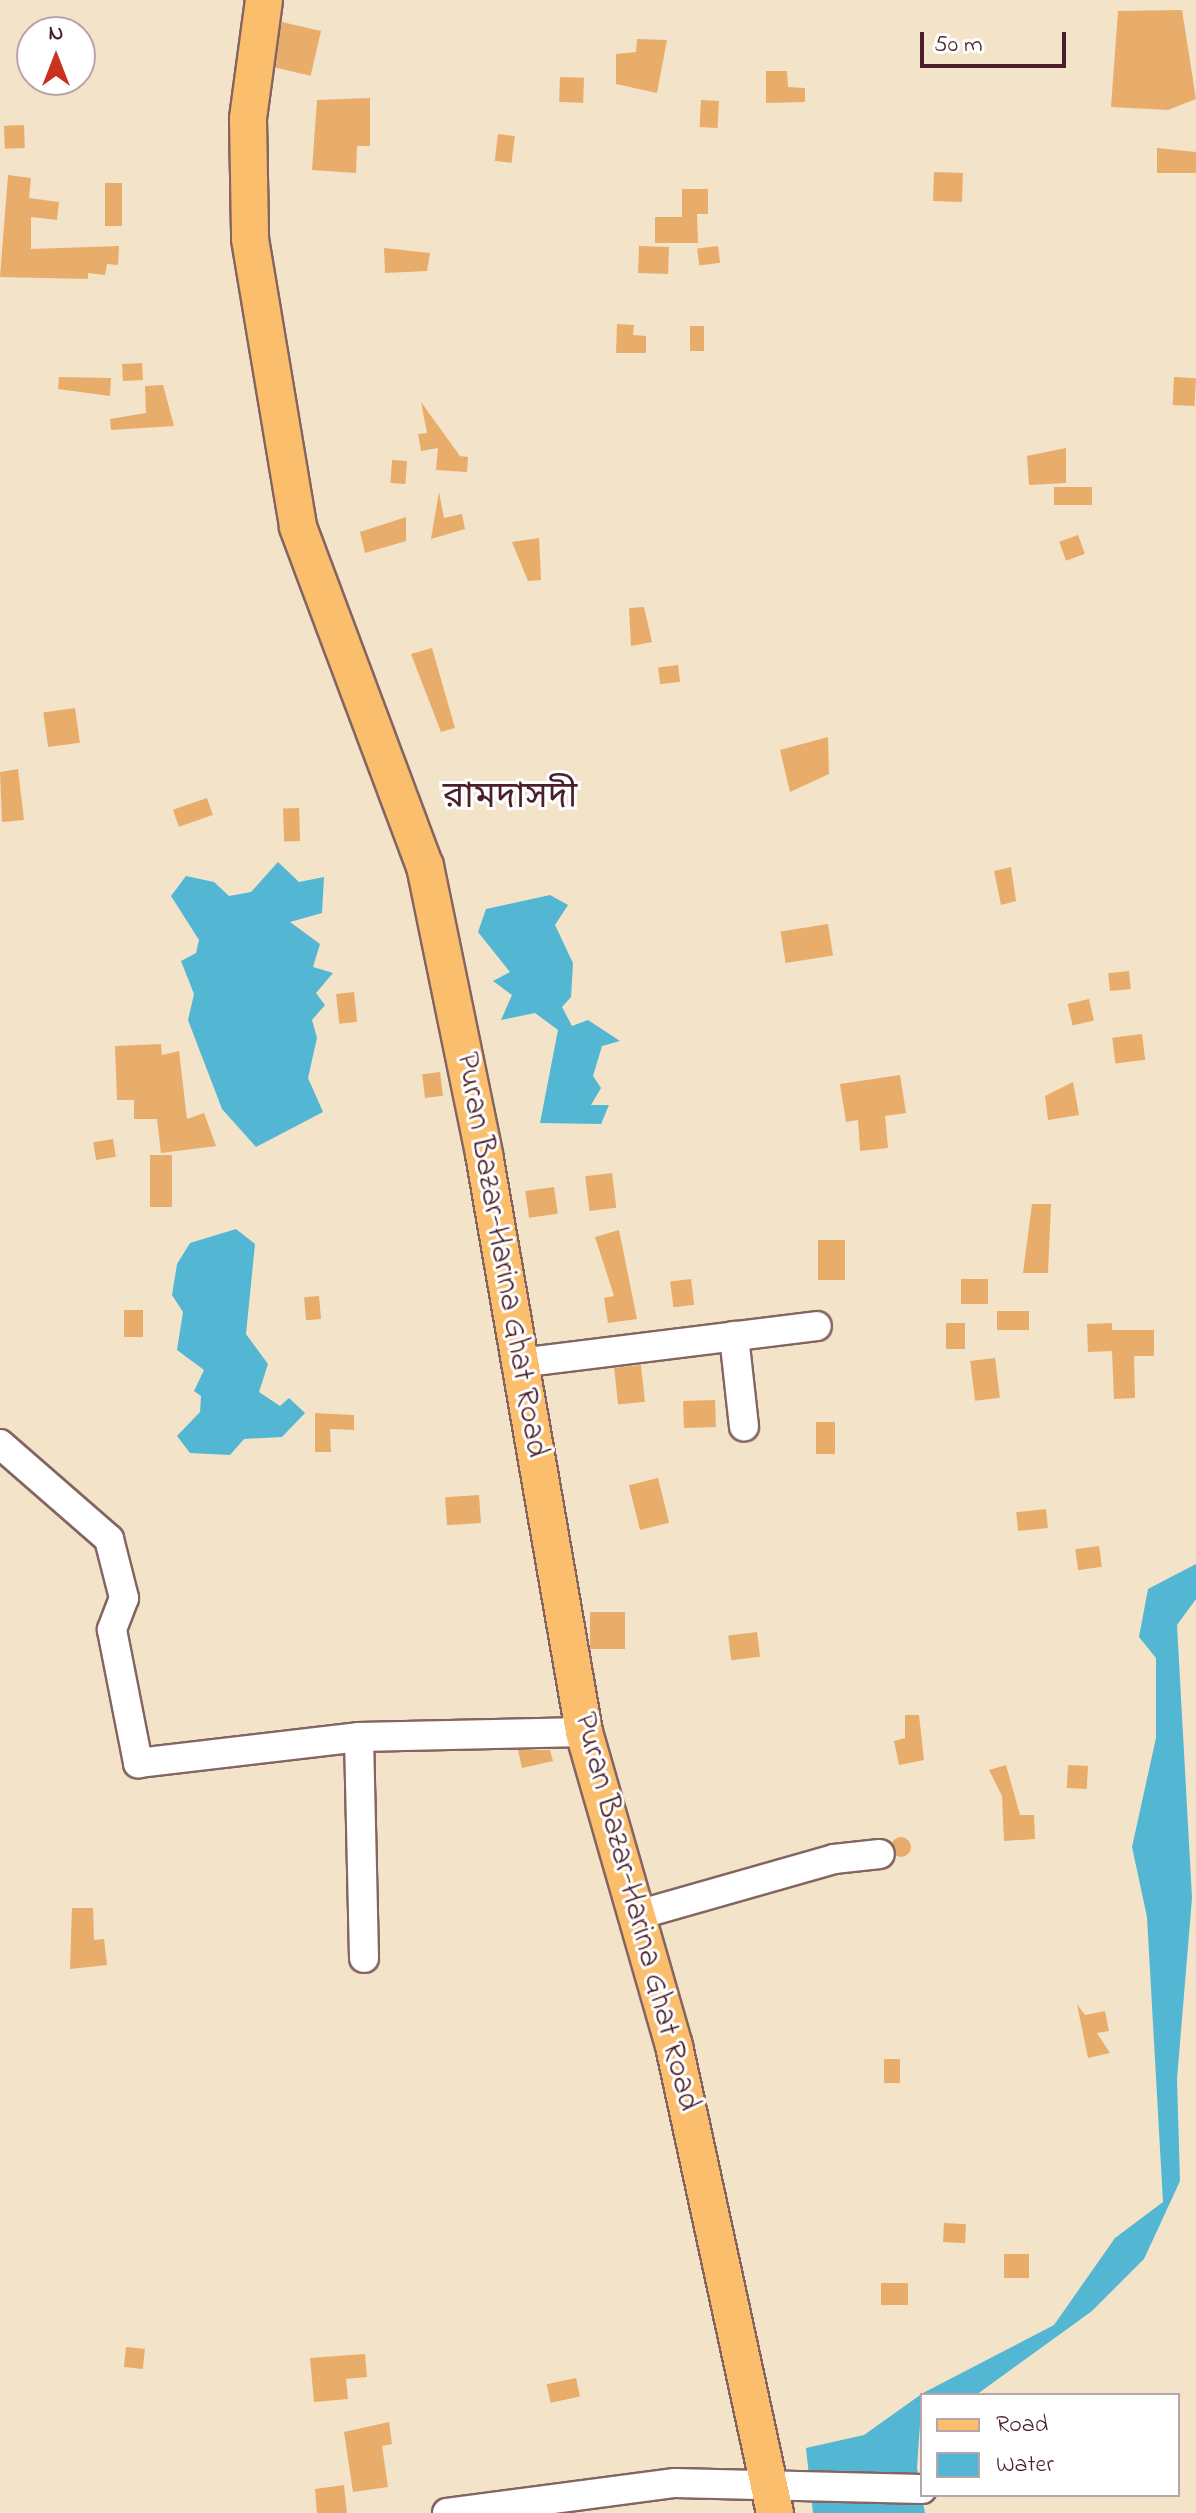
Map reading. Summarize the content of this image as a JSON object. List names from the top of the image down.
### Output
{
  "streets": {
    "main road": ["Puran Bazar-Harina Ghat Road"]
  },
  "districts": ["রামদাসদী"],
  "legend": ["Road", "Water"],
  "scale_bar": "50 m",
  "north": "top"
}
